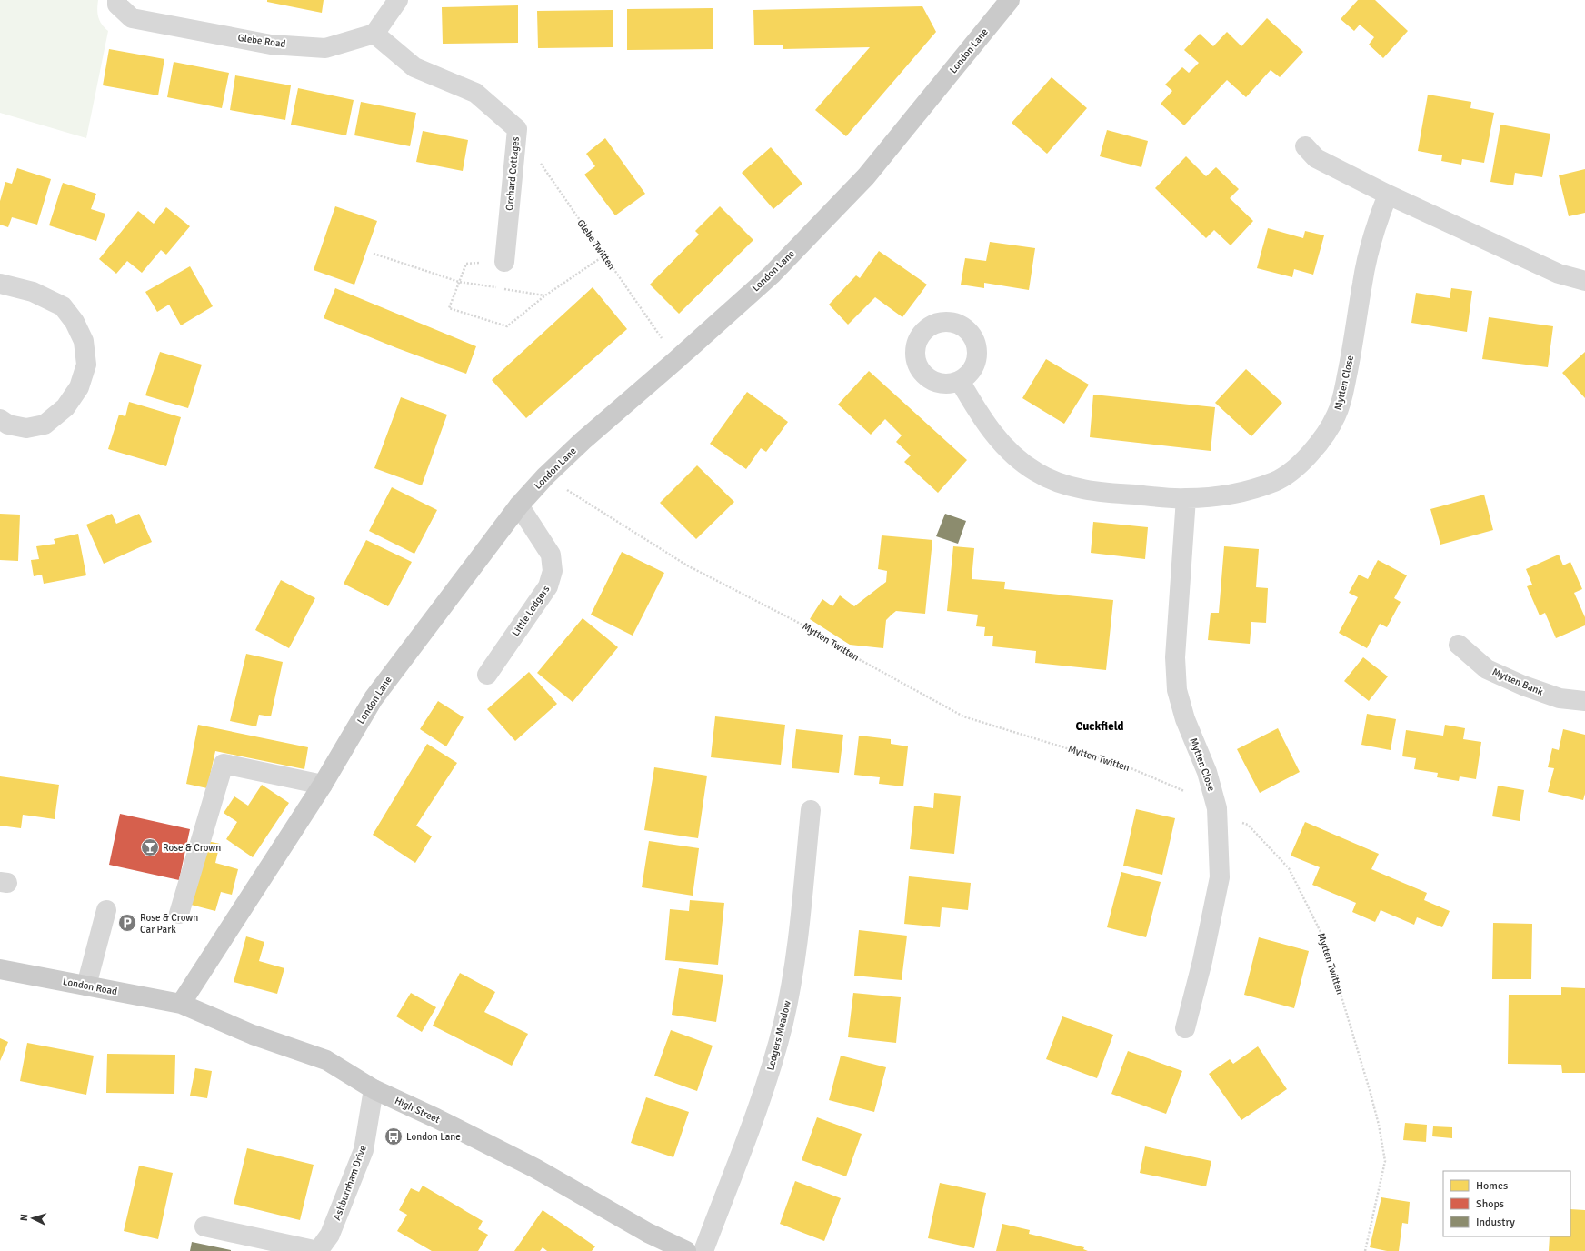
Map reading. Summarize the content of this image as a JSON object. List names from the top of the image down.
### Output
{
  "streets": {
    "main road": ["London Lane", "London Road", "High Street"],
    "street": [
      "Glebe Road",
      "Orchard Cottages",
      "Mytten Close",
      "Little Ledgers",
      "Mytten Bank",
      "Ledgers Meadow",
      "Ashburnham Drive"
    ],
    "path": ["Glebe Twitten", "Mytten Twitten"]
  },
  "crossings": [
    ["Glebe Road", "Orchard Cottages"],
    ["London Lane", "Glebe Twitten"],
    ["London Lane", "Little Ledgers"],
    ["London Lane", "Mytten Twitten"],
    ["London Lane", "London Road"],
    ["London Lane", "High Street"],
    ["Orchard Cottages", "Glebe Twitten"],
    ["Mytten Close", "Mytten Twitten"],
    ["London Road", "High Street"],
    ["High Street", "Ashburnham Drive"]
  ],
  "districts": ["Cuckfield"],
  "places": {
    "bar": ["Rose & Crown"],
    "parking": ["Rose & Crown Car Park"],
    "bus stop": ["London Lane"]
  },
  "legend": ["Homes", "Shops", "Industry"],
  "north": "left"
}
